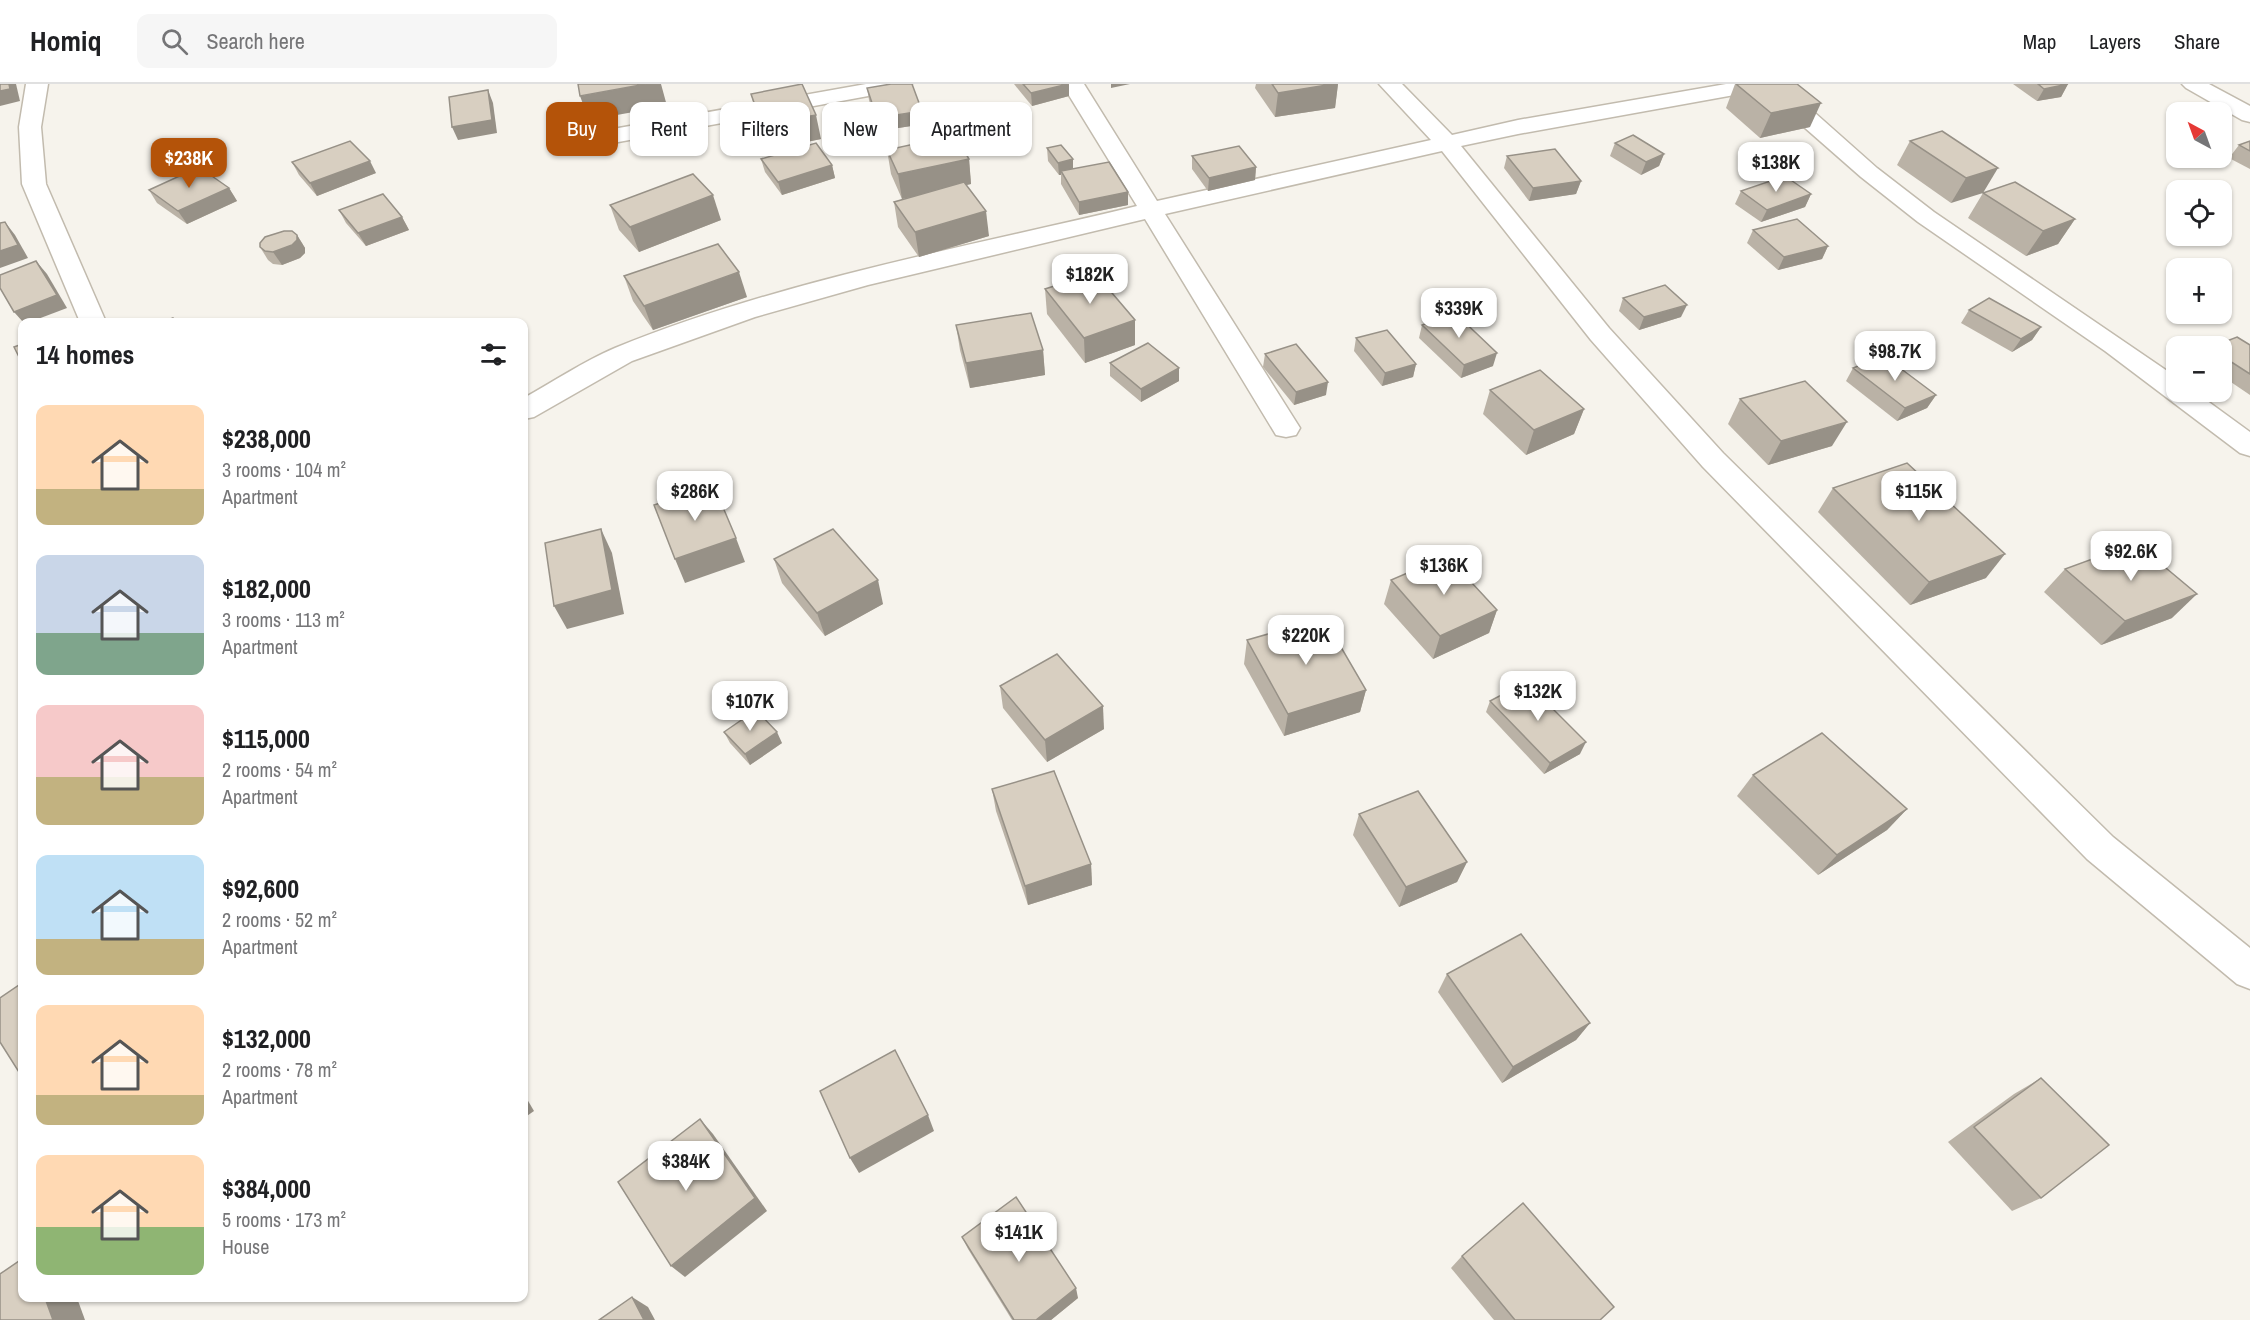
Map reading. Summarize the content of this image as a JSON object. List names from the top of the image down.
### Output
{
  "north": "top left",
  "page": {
    "header": "Homiq",
    "search": "Search here",
    "nav": ["Map", "Layers", "Share"],
    "map_buttons": ["+", "−"],
    "chip": [
      "Buy",
      "Rent",
      "Filters",
      "New",
      "Apartment"
    ],
    "price": [
      "$238K",
      "$138K",
      "$182K",
      "$339K",
      "$98.7K",
      "$286K",
      "$115K",
      "$92.6K",
      "$136K",
      "$220K",
      "$132K",
      "$107K",
      "$384K",
      "$141K"
    ],
    "heading": "14 homes",
    "list": [
      {
        "name": "$238,000",
        "note": "3 rooms · 104 m² · Apartment"
      },
      {
        "name": "$182,000",
        "note": "3 rooms · 113 m² · Apartment"
      },
      {
        "name": "$115,000",
        "note": "2 rooms · 54 m² · Apartment"
      },
      {
        "name": "$92,600",
        "note": "2 rooms · 52 m² · Apartment"
      },
      {
        "name": "$132,000",
        "note": "2 rooms · 78 m² · Apartment"
      },
      {
        "name": "$384,000",
        "note": "5 rooms · 173 m² · House"
      }
    ]
  }
}
